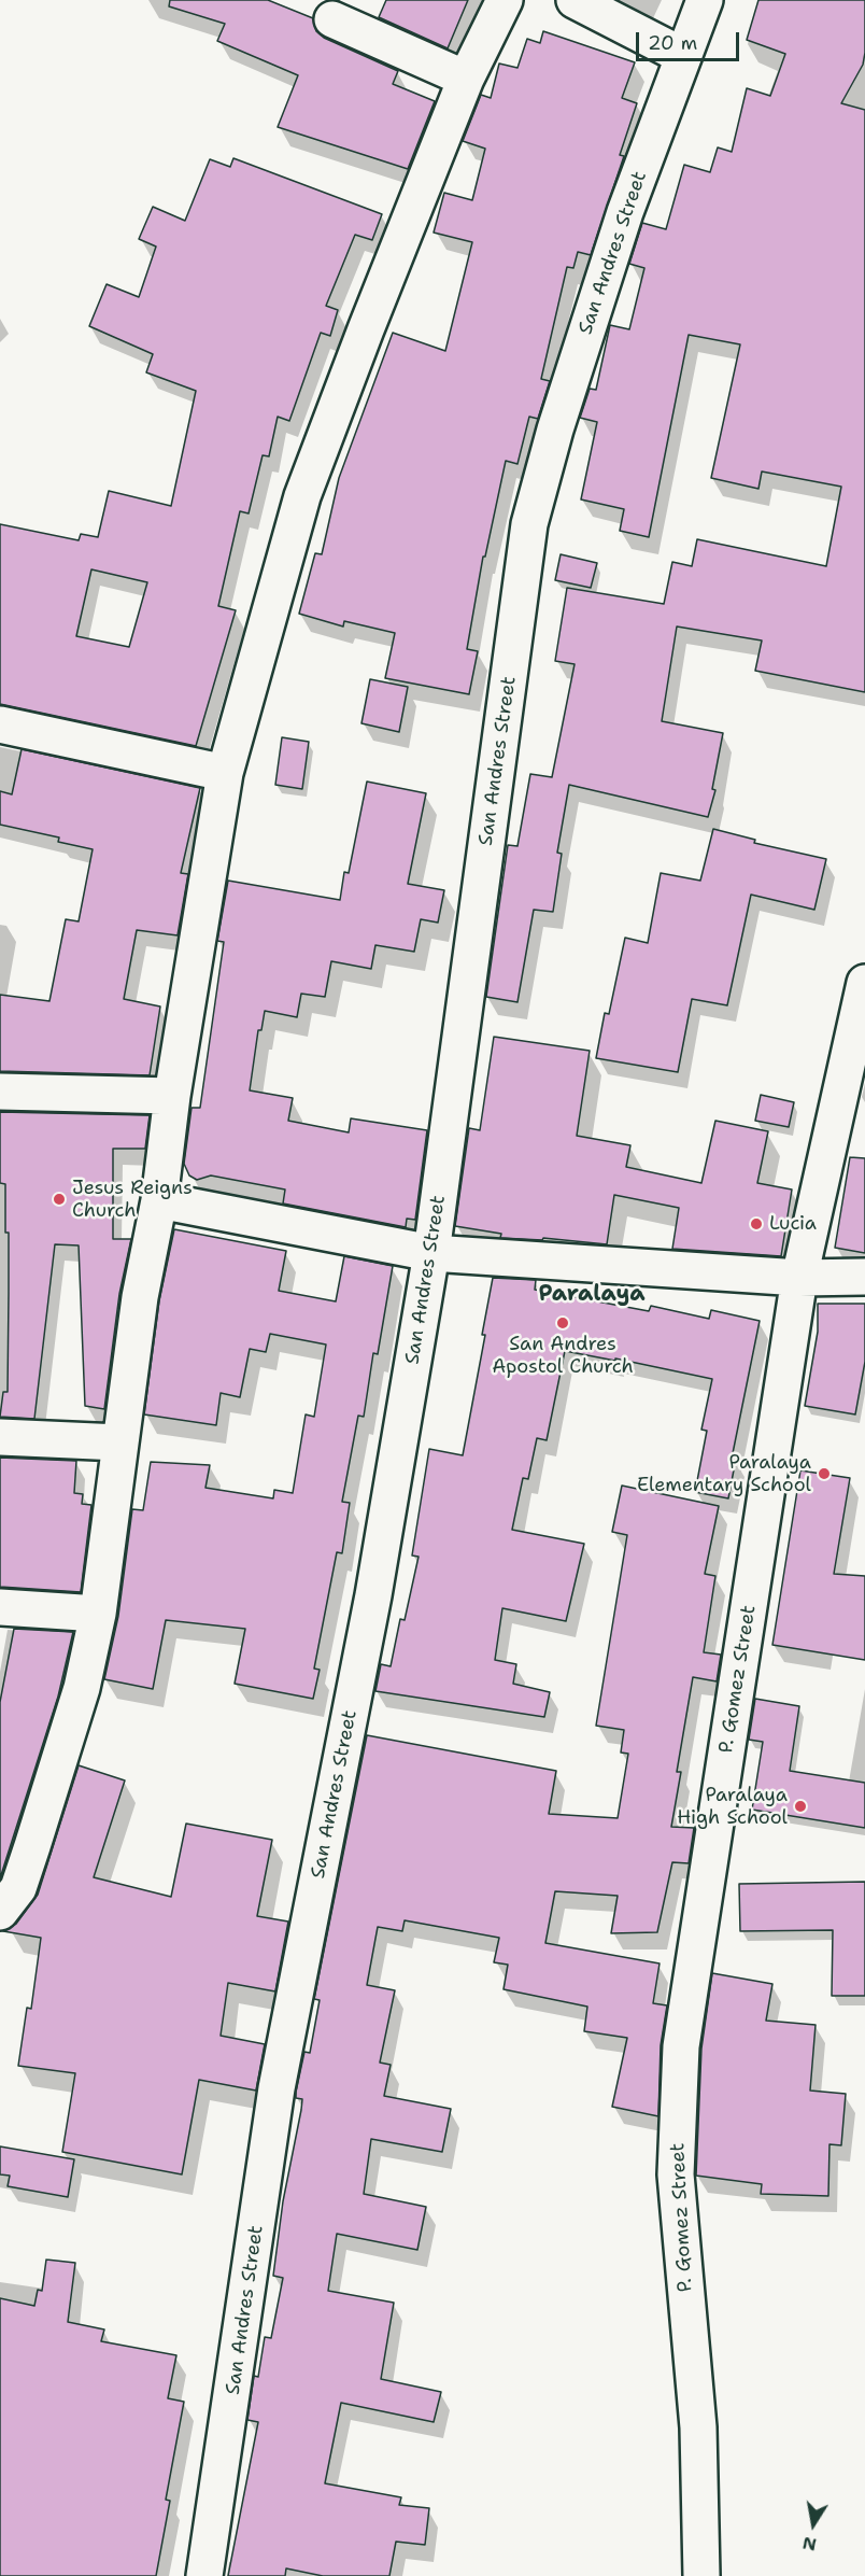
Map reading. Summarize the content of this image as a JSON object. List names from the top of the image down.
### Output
{
  "streets": {
    "street": ["San Andres Street", "P. Gomez Street"]
  },
  "districts": ["Paralaya"],
  "places": [
    "Jesus Reigns Church",
    "Lucia",
    "San Andres Apostol Church",
    "Paralaya Elementary School",
    "Paralaya High School"
  ],
  "scale_bar": "20 m",
  "north": "bottom"
}
